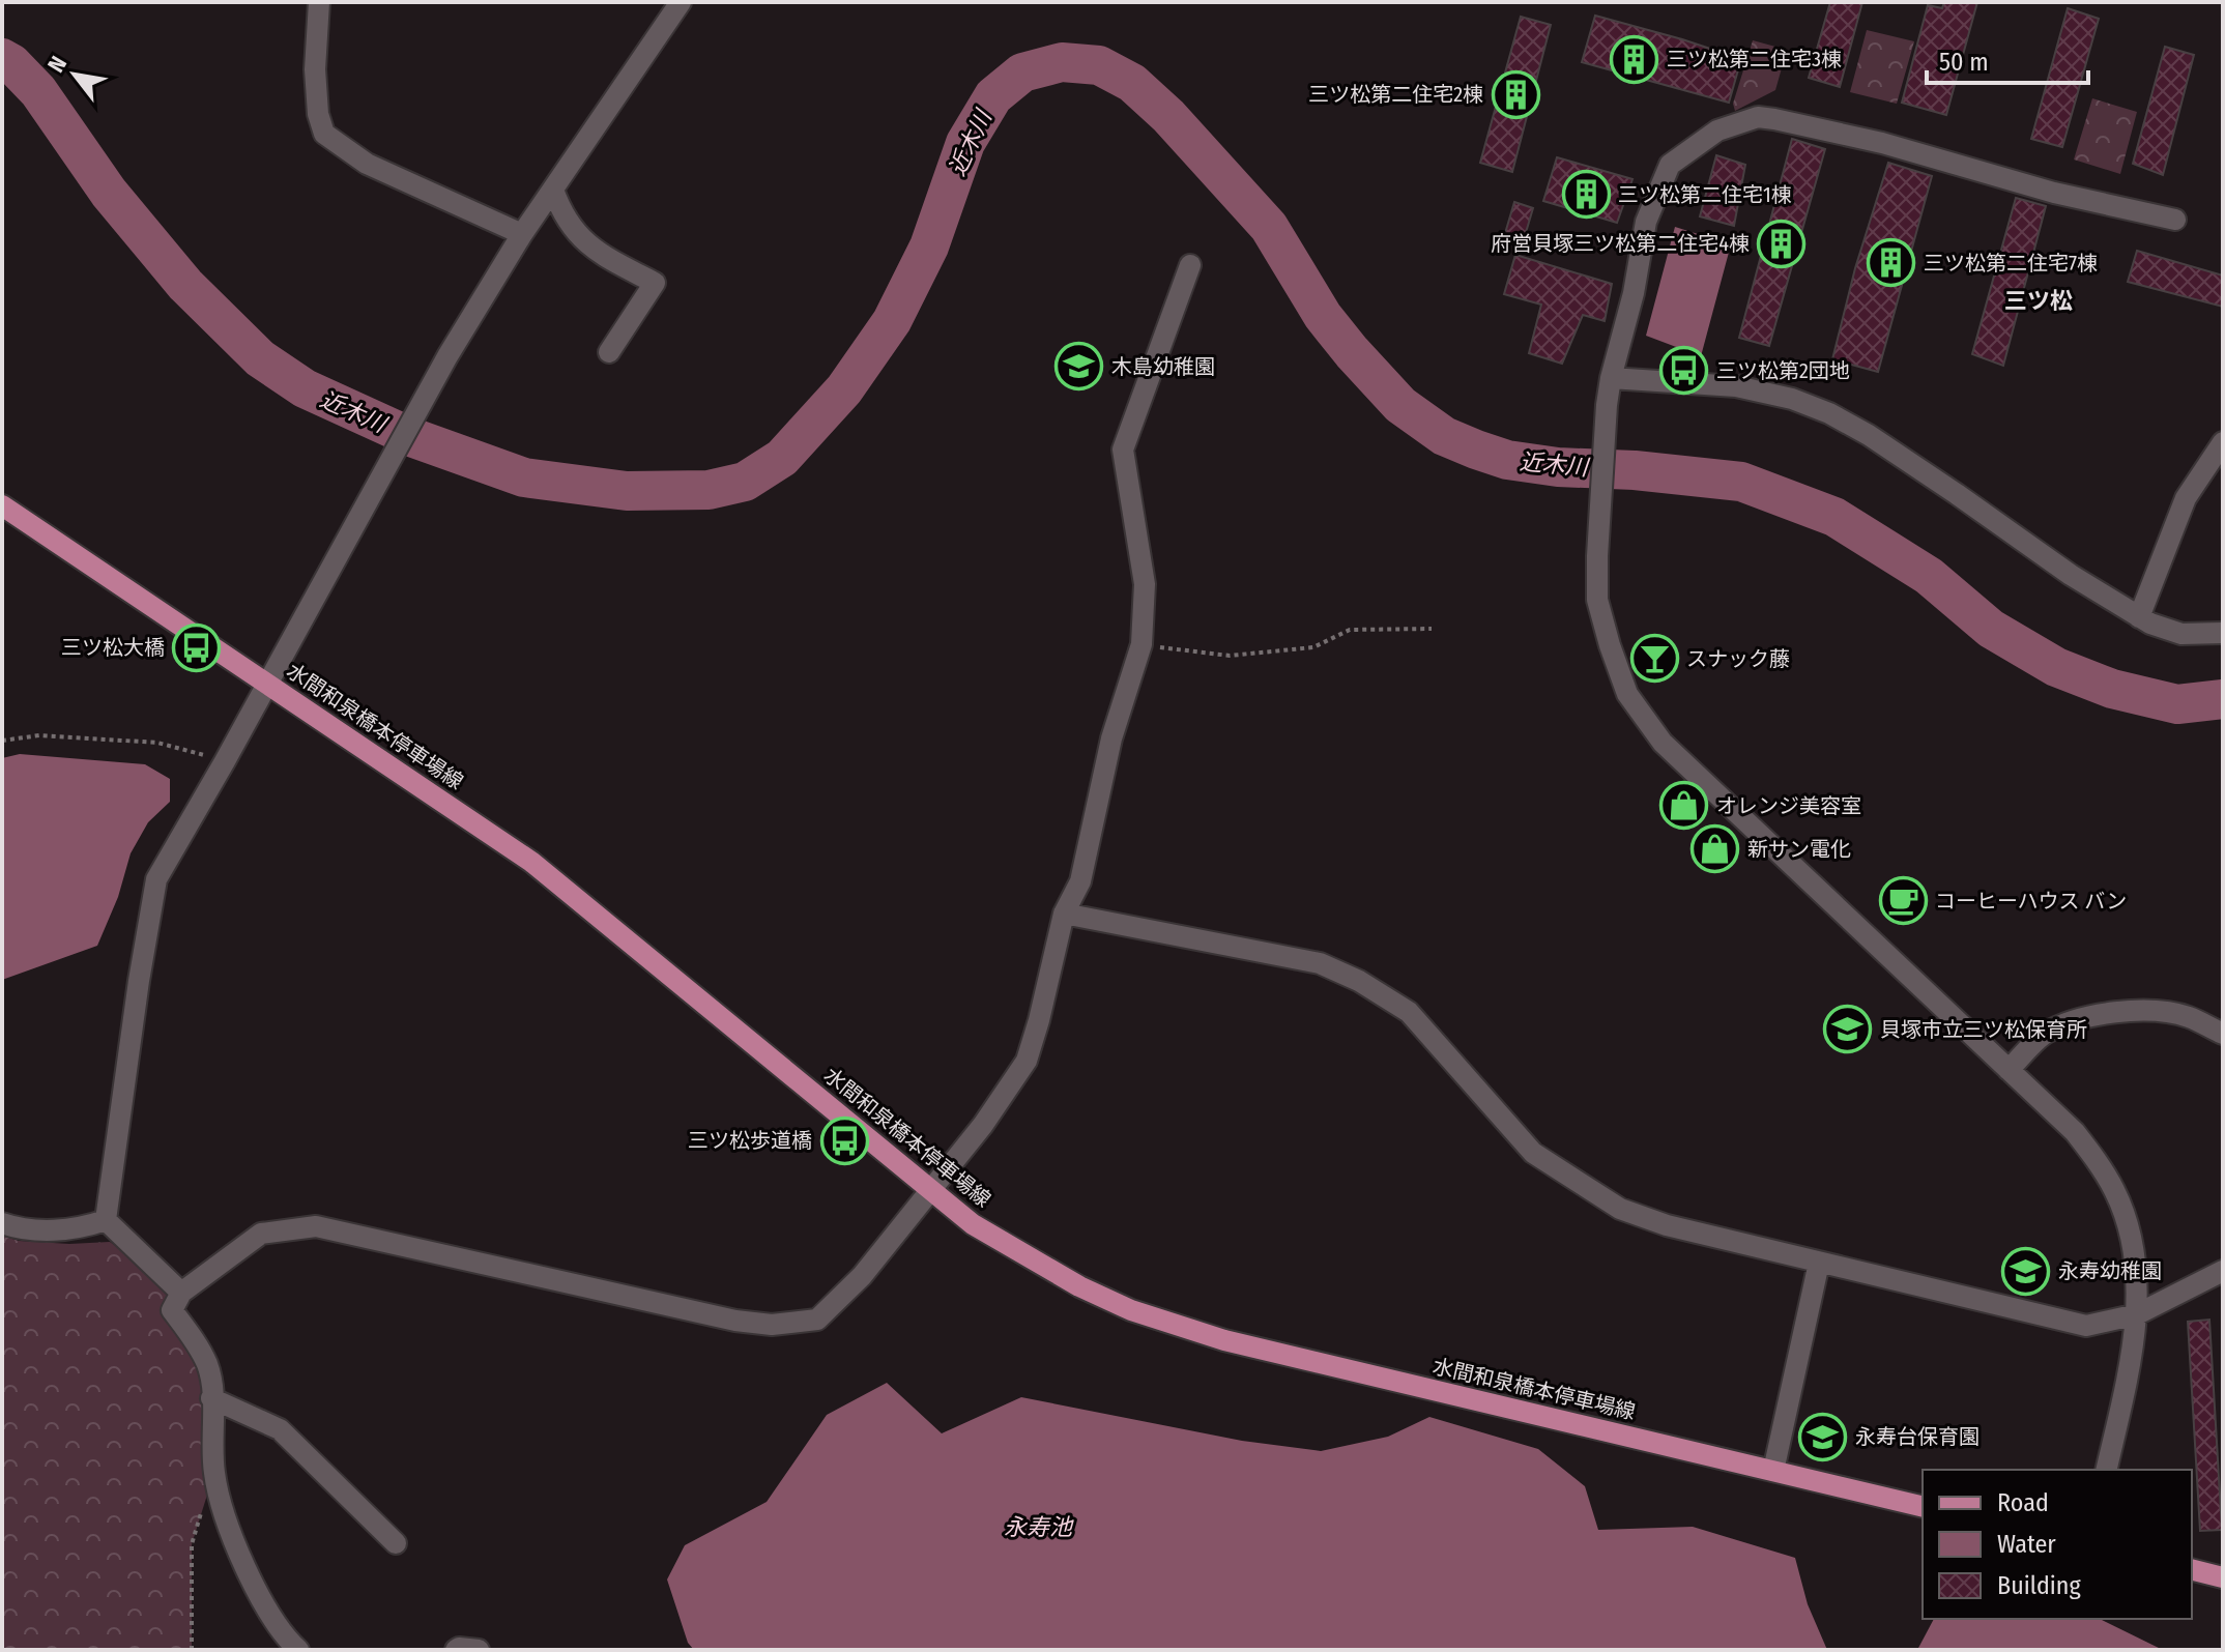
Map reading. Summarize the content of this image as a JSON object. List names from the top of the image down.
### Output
{
  "streets": {
    "main road": ["水間和泉橋本停車場線"]
  },
  "districts": ["三ツ松"],
  "water": ["近木川", "永寿池"],
  "places": {
    "building": [
      "三ツ松第二住宅3棟",
      "三ツ松第二住宅2棟",
      "三ツ松第二住宅1棟",
      "府営貝塚三ツ松第二住宅4棟",
      "三ツ松第二住宅7棟"
    ],
    "school or university": [
      "木島幼稚園",
      "貝塚市立三ツ松保育所",
      "永寿幼稚園",
      "永寿台保育園"
    ],
    "bus stop": ["三ツ松第2団地", "三ツ松大橋", "三ツ松歩道橋"],
    "bar": ["スナック藤"],
    "shop": ["オレンジ美容室", "新サン電化"],
    "cafe": ["コーヒーハウス バン"]
  },
  "legend": ["Road", "Water", "Building"],
  "scale_bar": "50 m",
  "north": "top left"
}
